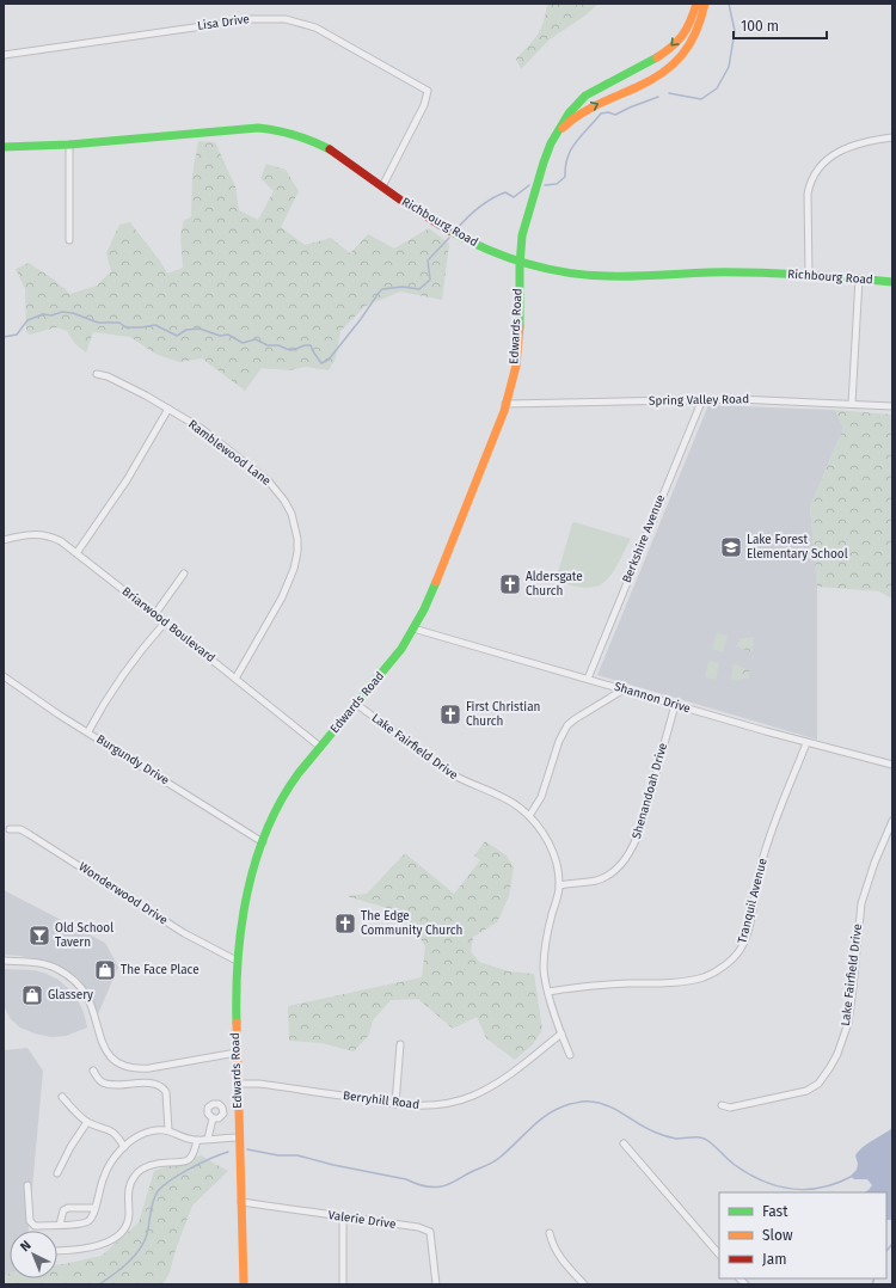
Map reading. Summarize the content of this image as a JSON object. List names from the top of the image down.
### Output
{
  "streets": {
    "street": [
      "Lisa Drive",
      "Richbourg Road",
      "Edwards Road",
      "Spring Valley Road",
      "Ramblewood Lane",
      "Berkshire Avenue",
      "Briarwood Boulevard",
      "Shannon Drive",
      "Lake Fairfield Drive",
      "Burgundy Drive",
      "Shenandoah Drive",
      "Wonderwood Drive",
      "Tranquil Avenue",
      "Berryhill Road",
      "Valerie Drive"
    ]
  },
  "crossings": [
    ["Lisa Drive", "Richbourg Road"],
    ["Richbourg Road", "Edwards Road"],
    ["Edwards Road", "Spring Valley Road"],
    ["Edwards Road", "Briarwood Boulevard"],
    ["Edwards Road", "Shannon Drive"],
    ["Edwards Road", "Lake Fairfield Drive"],
    ["Edwards Road", "Burgundy Drive"],
    ["Edwards Road", "Wonderwood Drive"],
    ["Edwards Road", "Berryhill Road"],
    ["Edwards Road", "Valerie Drive"],
    ["Spring Valley Road", "Berkshire Avenue"],
    ["Ramblewood Lane", "Briarwood Boulevard"],
    ["Berkshire Avenue", "Shannon Drive"],
    ["Shannon Drive", "Shenandoah Drive"],
    ["Shannon Drive", "Tranquil Avenue"],
    ["Lake Fairfield Drive", "Shenandoah Drive"],
    ["Lake Fairfield Drive", "Tranquil Avenue"],
    ["Lake Fairfield Drive", "Berryhill Road"]
  ],
  "places": {
    "school or university": ["Lake Forest Elementary School"],
    "church": ["Aldersgate Church", "First Christian Church", "The Edge Community Church"],
    "bar": ["Old School Tavern"],
    "shop": ["The Face Place", "Glassery"]
  },
  "legend": ["Fast", "Slow", "Jam"],
  "scale_bar": "100 m",
  "north": "top left"
}
